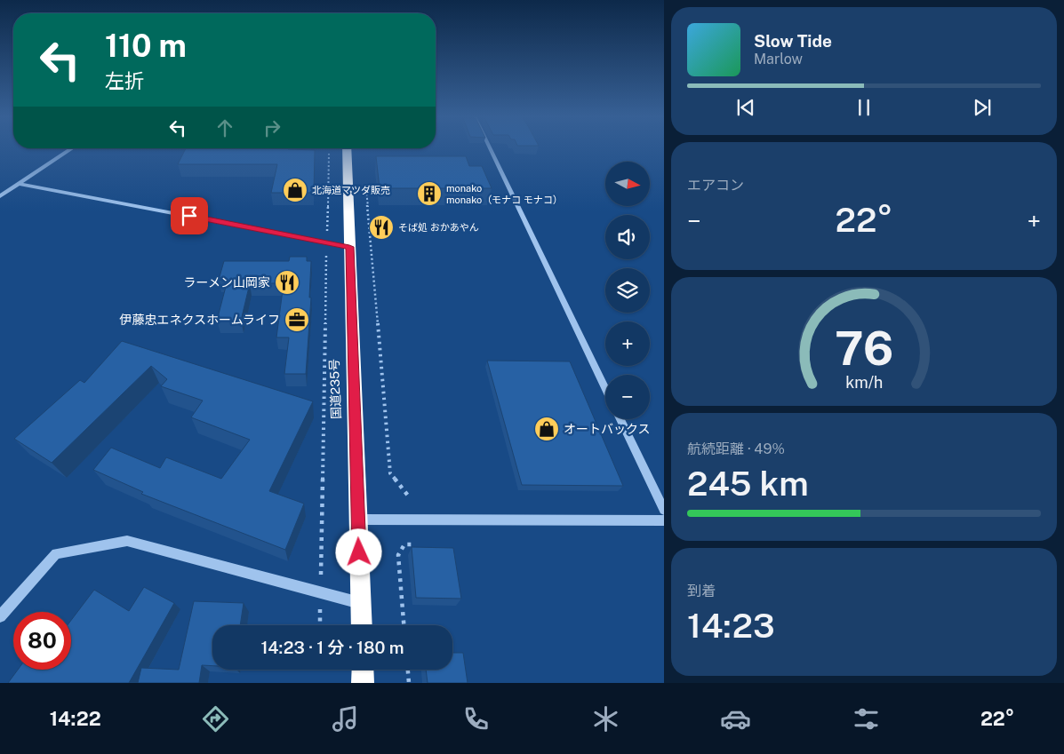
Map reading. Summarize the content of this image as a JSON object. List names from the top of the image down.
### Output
{
  "streets": {
    "highway": ["国道235号"]
  },
  "places": {
    "shop": ["北海道マツダ販売", "オートバックス"],
    "building": ["monako monako（モナコ モナコ）"],
    "restaurant": ["そば処 おかあやん", "ラーメン山岡家"],
    "office": ["伊藤忠エネクスホームライフ"]
  },
  "north": "right",
  "page": {
    "turn": ["110 m", "左折"],
    "song": ["Slow Tide", "Marlow"],
    "tile": [
      "エアコン",
      ["航続距離 · 49%", "245 km"],
      ["到着", "14:23"]
    ],
    "map_buttons": ["+", "−"],
    "heat": ["−", "22°", "+"],
    "limit": "80",
    "trip": "14:23 · 1 分 · 180 m",
    "tabs": ["14:22", "22°"],
    "gauge": ["76", "km/h"]
  }
}
